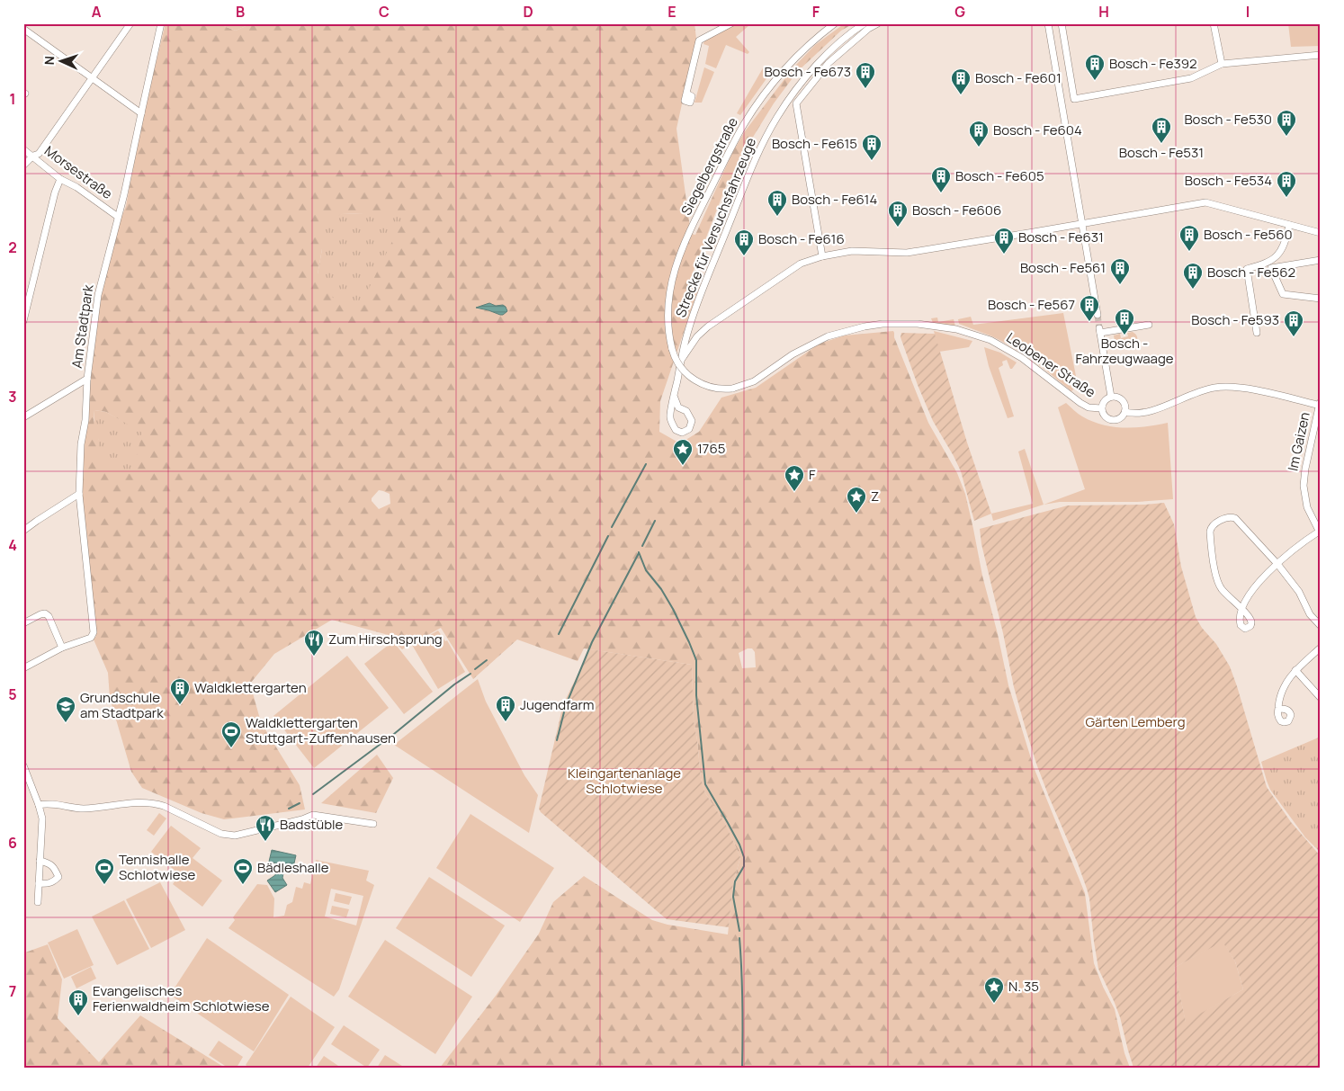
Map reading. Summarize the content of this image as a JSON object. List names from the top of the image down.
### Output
{
  "streets": {
    "street": [
      "Siegelbergstraße",
      "Morsestraße",
      "Strecke für Versuchsfahrzeuge",
      "Am Stadtpark",
      "Leobener Straße",
      "Im Gaizen"
    ]
  },
  "crossings": [
    ["Siegelbergstraße", "Leobener Straße"],
    ["Morsestraße", "Am Stadtpark"],
    ["Leobener Straße", "Im Gaizen"]
  ],
  "parks": ["Gärten Lemberg", "Kleingartenanlage Schlotwiese"],
  "places": {
    "building": [
      "Bosch - Fe392",
      "Bosch - Fe673",
      "Bosch - Fe601",
      "Bosch - Fe530",
      "Bosch - Fe531",
      "Bosch - Fe604",
      "Bosch - Fe615",
      "Bosch - Fe605",
      "Bosch - Fe534",
      "Bosch - Fe614",
      "Bosch - Fe606",
      "Bosch - Fe560",
      "Bosch - Fe631",
      "Bosch - Fe616",
      "Bosch - Fe561",
      "Bosch - Fe562",
      "Bosch - Fe567",
      "Bosch - Fahrzeugwaage",
      "Bosch - Fe593",
      "Waldklettergarten",
      "Jugendfarm",
      "Evangelisches Ferienwaldheim Schlotwiese"
    ],
    "place": [
      "1765",
      "F",
      "Z",
      "N. 35"
    ],
    "restaurant": ["Zum Hirschsprung", "Badstüble"],
    "school or university": ["Grundschule am Stadtpark"],
    "sports": ["Waldklettergarten Stuttgart-Zuffenhausen", "Tennishalle Schlotwiese", "Bädleshalle"]
  },
  "north": "left",
  "grid": {
    "columns": [
      "A",
      "B",
      "C",
      "D",
      "E",
      "F",
      "G",
      "H",
      "I"
    ],
    "rows": [
      "1",
      "2",
      "3",
      "4",
      "5",
      "6",
      "7"
    ]
  }
}
